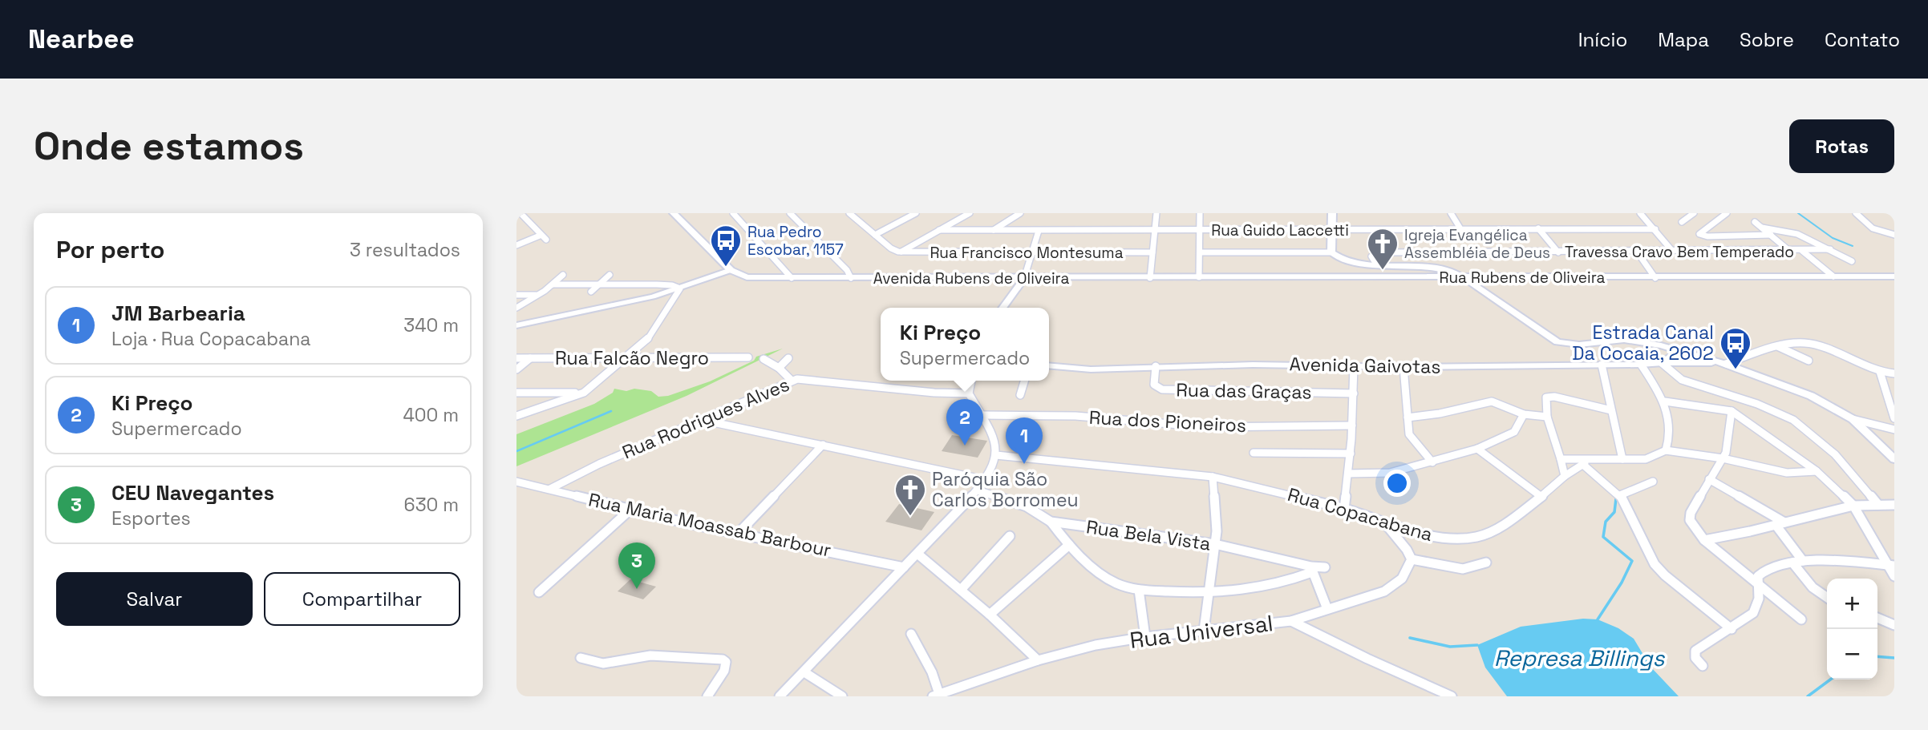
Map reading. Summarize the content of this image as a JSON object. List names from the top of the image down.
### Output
{
  "streets": {
    "main road": ["Rua Rubens de Oliveira", "Avenida Rubens de Oliveira"],
    "street": [
      "Rua Guido Laccetti",
      "Travessa Cravo Bem Temperado",
      "Rua Francisco Montesuma",
      "Rua Falcão Negro",
      "Avenida Gaivotas",
      "Rua das Graças",
      "Rua Rodrigues Alves",
      "Rua dos Pioneiros",
      "Rua Copacabana",
      "Rua Maria Moassab Barbour",
      "Rua Bela Vista",
      "Rua Universal"
    ]
  },
  "crossings": [
    ["Rua Rubens de Oliveira", "Avenida Rubens de Oliveira"],
    ["Avenida Gaivotas", "Rua das Graças"],
    ["Rua Rodrigues Alves", "Rua Maria Moassab Barbour"]
  ],
  "water": ["Represa Billings"],
  "places": {
    "bus stop": ["Rua Pedro Escobar, 1157", "Estrada Canal Da Cocaia, 2602"],
    "church": ["Igreja Evangélica Assembléia de Deus", "Paróquia São Carlos Borromeu"]
  },
  "page": {
    "header": "Nearbee",
    "nav": [
      "Início",
      "Mapa",
      "Sobre",
      "Contato"
    ],
    "buttons": [
      "Rotas",
      ["Salvar", "Compartilhar"]
    ],
    "title": "Onde estamos",
    "heading": ["Por perto", "3 resultados"],
    "list": [
      {
        "mark": "1",
        "name": "JM Barbearia",
        "note": "Loja · Rua Copacabana",
        "value": "340 m"
      },
      {
        "mark": "2",
        "name": "Ki Preço",
        "note": "Supermercado",
        "value": "400 m"
      },
      {
        "mark": "3",
        "name": "CEU Navegantes",
        "note": "Esportes",
        "value": "630 m"
      }
    ],
    "popup": ["Ki Preço", "Supermercado"],
    "pins": ["2", "1", "3"],
    "map_buttons": ["+", "−"]
  }
}
